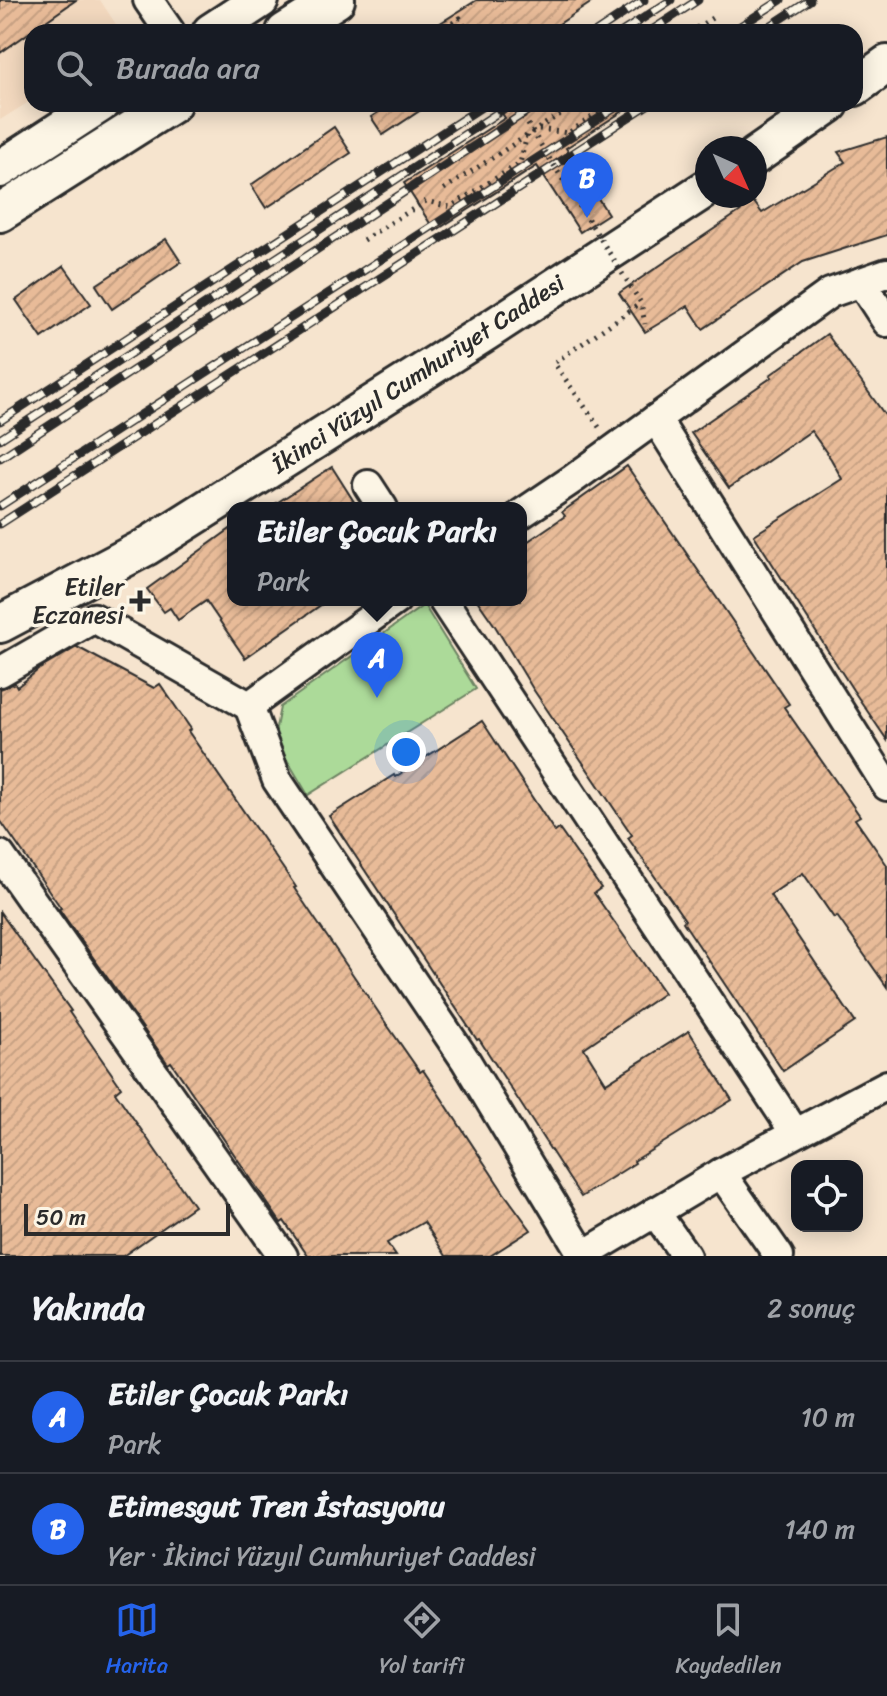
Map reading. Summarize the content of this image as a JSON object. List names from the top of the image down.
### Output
{
  "streets": {
    "main road": ["İkinci Yüzyıl Cumhuriyet Caddesi"]
  },
  "places": {
    "health": ["Etiler Eczanesi"]
  },
  "scale_bar": "50 m",
  "north": "bottom right",
  "page": {
    "search": "Burada ara",
    "pins": ["B", "A"],
    "popup": ["Etiler Çocuk Parkı", "Park"],
    "scale": "50 m",
    "heading": ["Yakında", "2 sonuç"],
    "list": [
      {
        "mark": "A",
        "name": "Etiler Çocuk Parkı",
        "note": "Park",
        "value": "10 m"
      },
      {
        "mark": "B",
        "name": "Etimesgut Tren İstasyonu",
        "note": "Yer · İkinci Yüzyıl Cumhuriyet Caddesi",
        "value": "140 m"
      }
    ],
    "nav": ["Harita", "Yol tarifi", "Kaydedilen"]
  }
}
